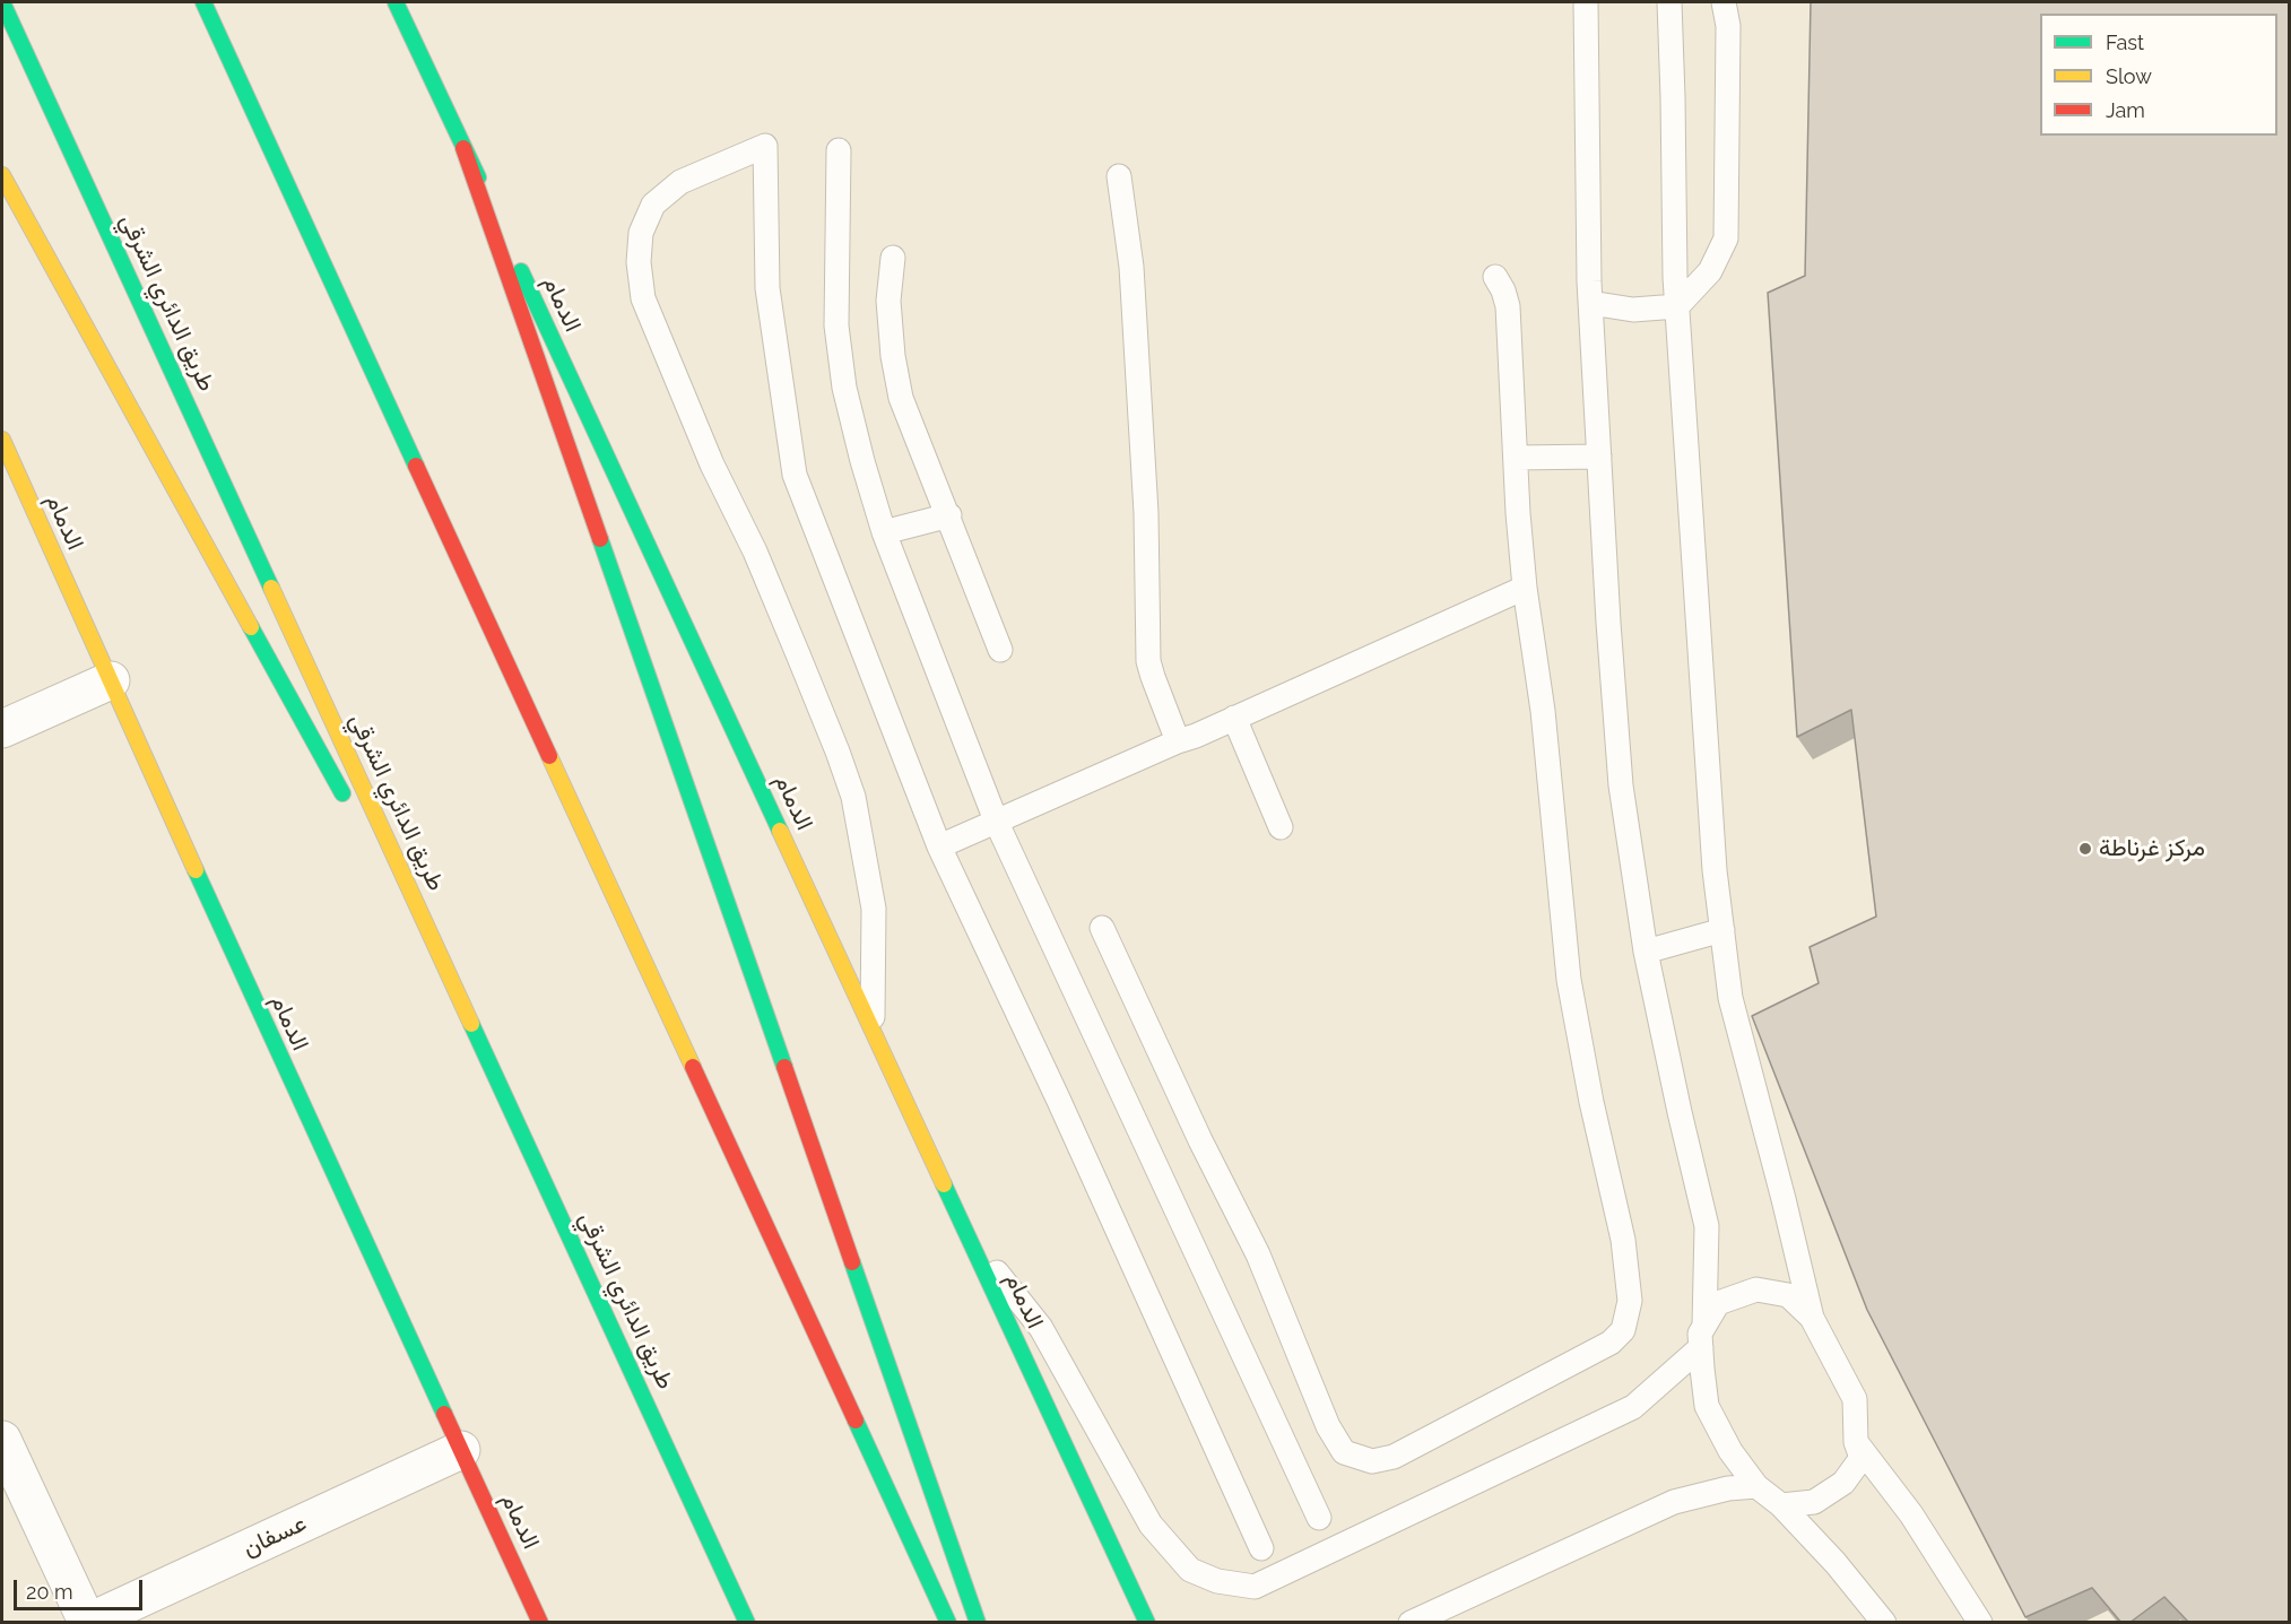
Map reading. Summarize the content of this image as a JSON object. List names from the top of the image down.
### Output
{
  "streets": {
    "main road": ["طريق الدائري الشرقي", "الدمام"],
    "street": ["عسفان"]
  },
  "crossings": [
    ["الدمام", "عسفان"]
  ],
  "places": ["مركز غرناطة"],
  "legend": ["Fast", "Slow", "Jam"],
  "scale_bar": "20 m"
}
